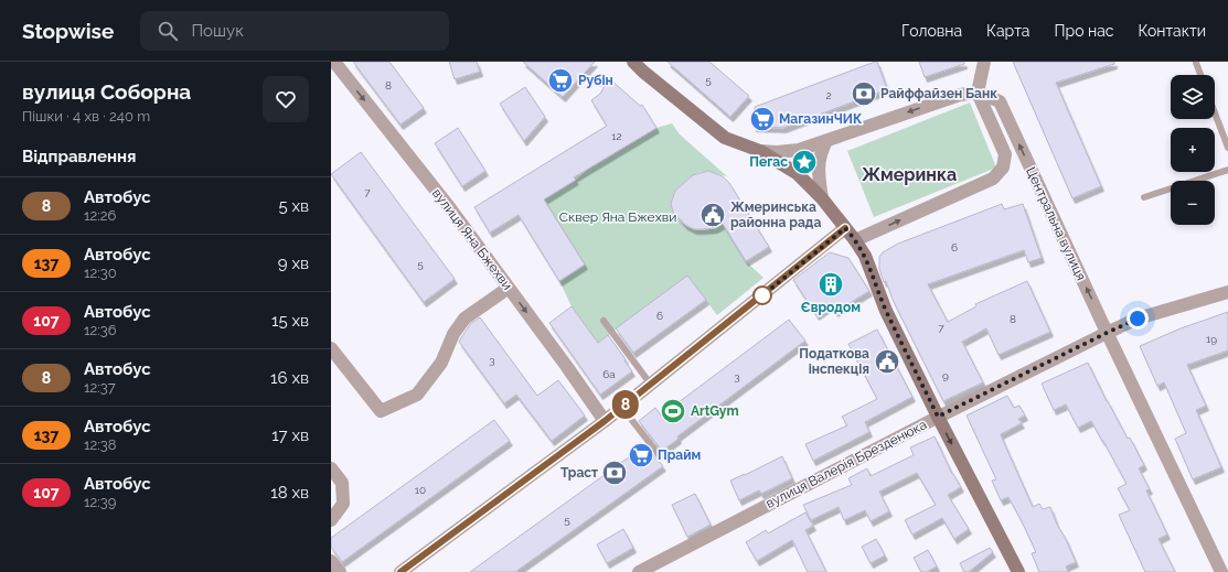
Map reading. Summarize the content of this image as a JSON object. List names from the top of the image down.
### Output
{
  "streets": {
    "street": ["Центральна вулиця", "вулиця Яна Бжехви", "вулиця Валерія Брезденюка"]
  },
  "crossings": [
    ["Центральна вулиця", "вулиця Валерія Брезденюка"]
  ],
  "one_way": ["Центральна вулиця", "вулиця Яна Бжехви"],
  "districts": ["Жмеринка"],
  "parks": ["Сквер Яна Бжехви"],
  "places": {
    "supermarket": ["Рубін", "МагазинЧИК", "Прайм"],
    "bank": ["Райффайзен Банк", "Траст"],
    "place": ["Пегас"],
    "public building": ["Жмеринська районна рада", "Податкова інспекція"],
    "building": ["Євродом"],
    "sports": ["ArtGym"]
  },
  "lines": ["bus line 8"],
  "house_numbers": [
    "5",
    "8",
    "2",
    "12",
    "7",
    "6",
    "5",
    "6",
    "8",
    "7",
    "19",
    "3",
    "6а",
    "9",
    "3",
    "10",
    "5"
  ],
  "page": {
    "header": "Stopwise",
    "search": "Пошук",
    "nav": [
      "Головна",
      "Карта",
      "Про нас",
      "Контакти"
    ],
    "heading": [
      ["вулиця Соборна", "Пішки · 4 хв · 240 m"],
      "Відправлення"
    ],
    "on_map": "8",
    "map_buttons": ["+", "−"],
    "list": [
      {
        "mark": "8",
        "name": "Автобус",
        "note": "12:26",
        "value": "5 хв"
      },
      {
        "mark": "137",
        "name": "Автобус",
        "note": "12:30",
        "value": "9 хв"
      },
      {
        "mark": "107",
        "name": "Автобус",
        "note": "12:36",
        "value": "15 хв"
      },
      {
        "mark": "8",
        "name": "Автобус",
        "note": "12:37",
        "value": "16 хв"
      },
      {
        "mark": "137",
        "name": "Автобус",
        "note": "12:38",
        "value": "17 хв"
      },
      {
        "mark": "107",
        "name": "Автобус",
        "note": "12:39",
        "value": "18 хв"
      }
    ]
  }
}
